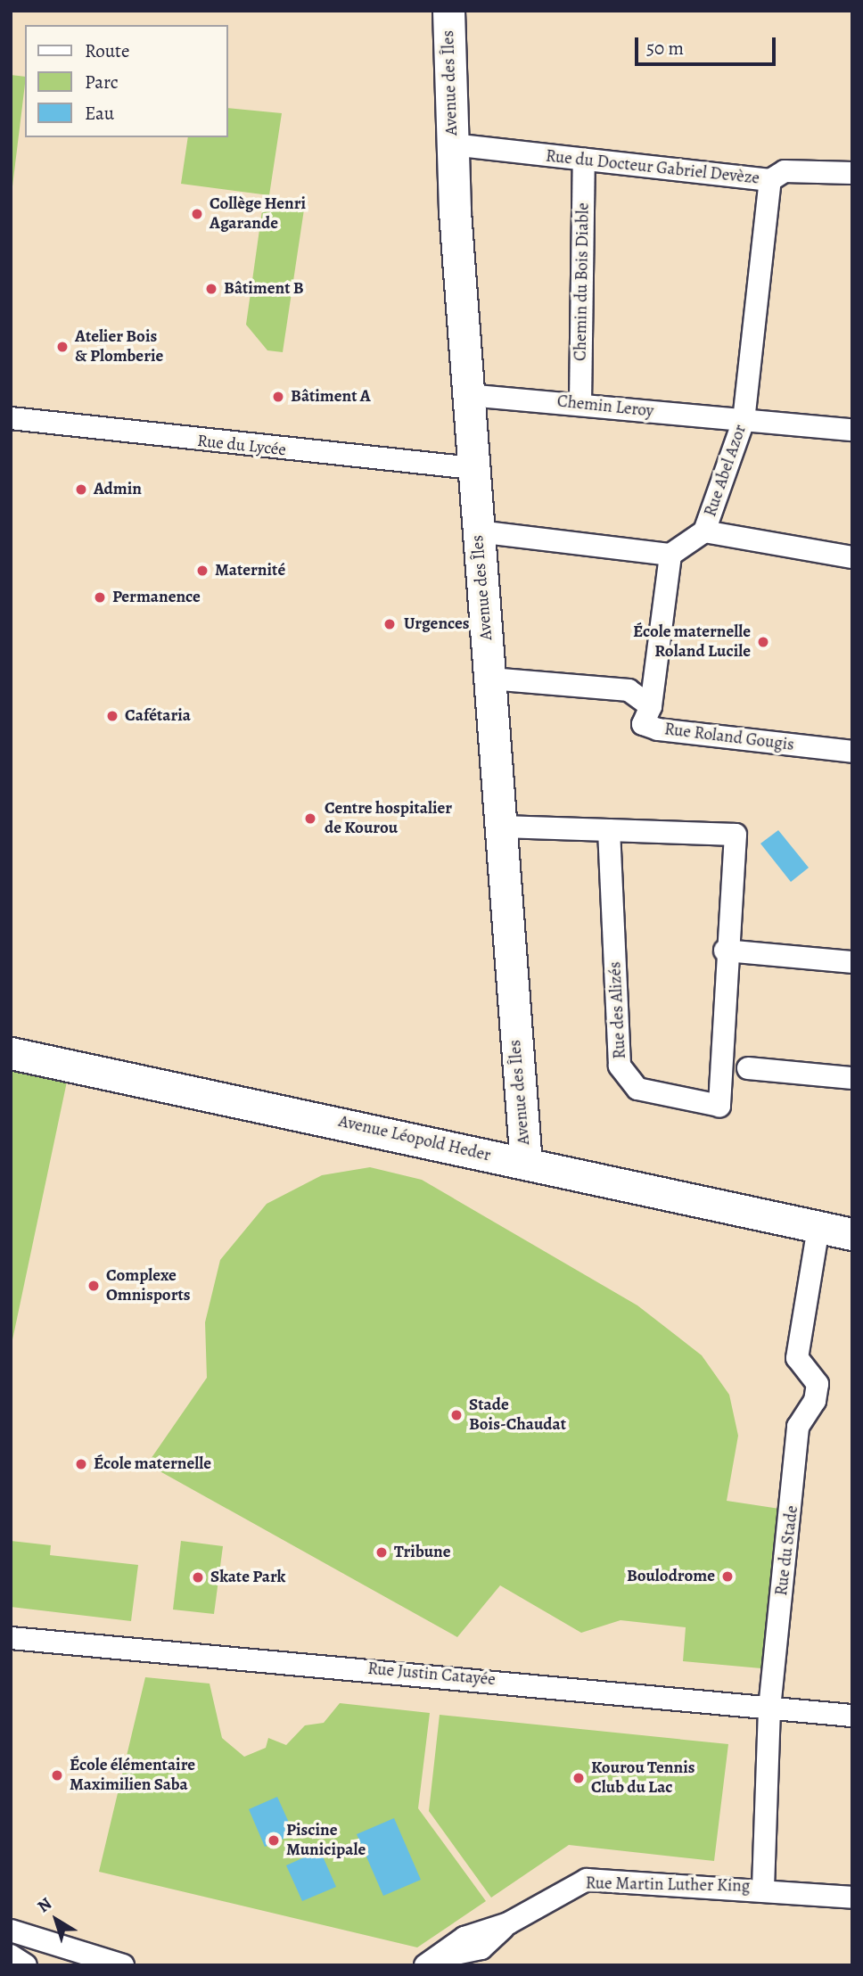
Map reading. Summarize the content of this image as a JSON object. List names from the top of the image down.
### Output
{
  "streets": {
    "main road": ["Avenue des Îles", "Avenue Léopold Heder"],
    "street": [
      "Rue du Docteur Gabriel Devèze",
      "Chemin du Bois Diable",
      "Chemin Leroy",
      "Rue du Lycée",
      "Rue Abel Azor",
      "Rue Roland Gougis",
      "Rue des Alizés",
      "Rue du Stade",
      "Rue Justin Catayée",
      "Rue Martin Luther King"
    ]
  },
  "crossings": [
    ["Avenue des Îles", "Rue du Docteur Gabriel Devèze"],
    ["Avenue des Îles", "Chemin Leroy"],
    ["Avenue des Îles", "Rue du Lycée"],
    ["Avenue des Îles", "Rue Roland Gougis"],
    ["Avenue des Îles", "Avenue Léopold Heder"],
    ["Rue du Docteur Gabriel Devèze", "Chemin du Bois Diable"],
    ["Rue du Docteur Gabriel Devèze", "Rue Abel Azor"],
    ["Chemin du Bois Diable", "Chemin Leroy"],
    ["Chemin Leroy", "Rue Abel Azor"],
    ["Avenue Léopold Heder", "Rue du Stade"],
    ["Rue du Stade", "Rue Justin Catayée"],
    ["Rue du Stade", "Rue Martin Luther King"]
  ],
  "places": [
    "Collège Henri Agarande",
    "Bâtiment B",
    "Atelier Bois & Plomberie",
    "Bâtiment A",
    "Admin",
    "Maternité",
    "Permanence",
    "Urgences",
    "École maternelle Roland Lucile",
    "Cafétaria",
    "Centre hospitalier de Kourou",
    "Complexe Omnisports",
    "Stade Bois-Chaudat",
    "École maternelle",
    "Tribune",
    "Boulodrome",
    "Skate Park",
    "École élémentaire Maximilien Saba",
    "Kourou Tennis Club du Lac",
    "Piscine Municipale"
  ],
  "legend": ["Route", "Parc", "Eau"],
  "scale_bar": "50 m",
  "north": "top left"
}
